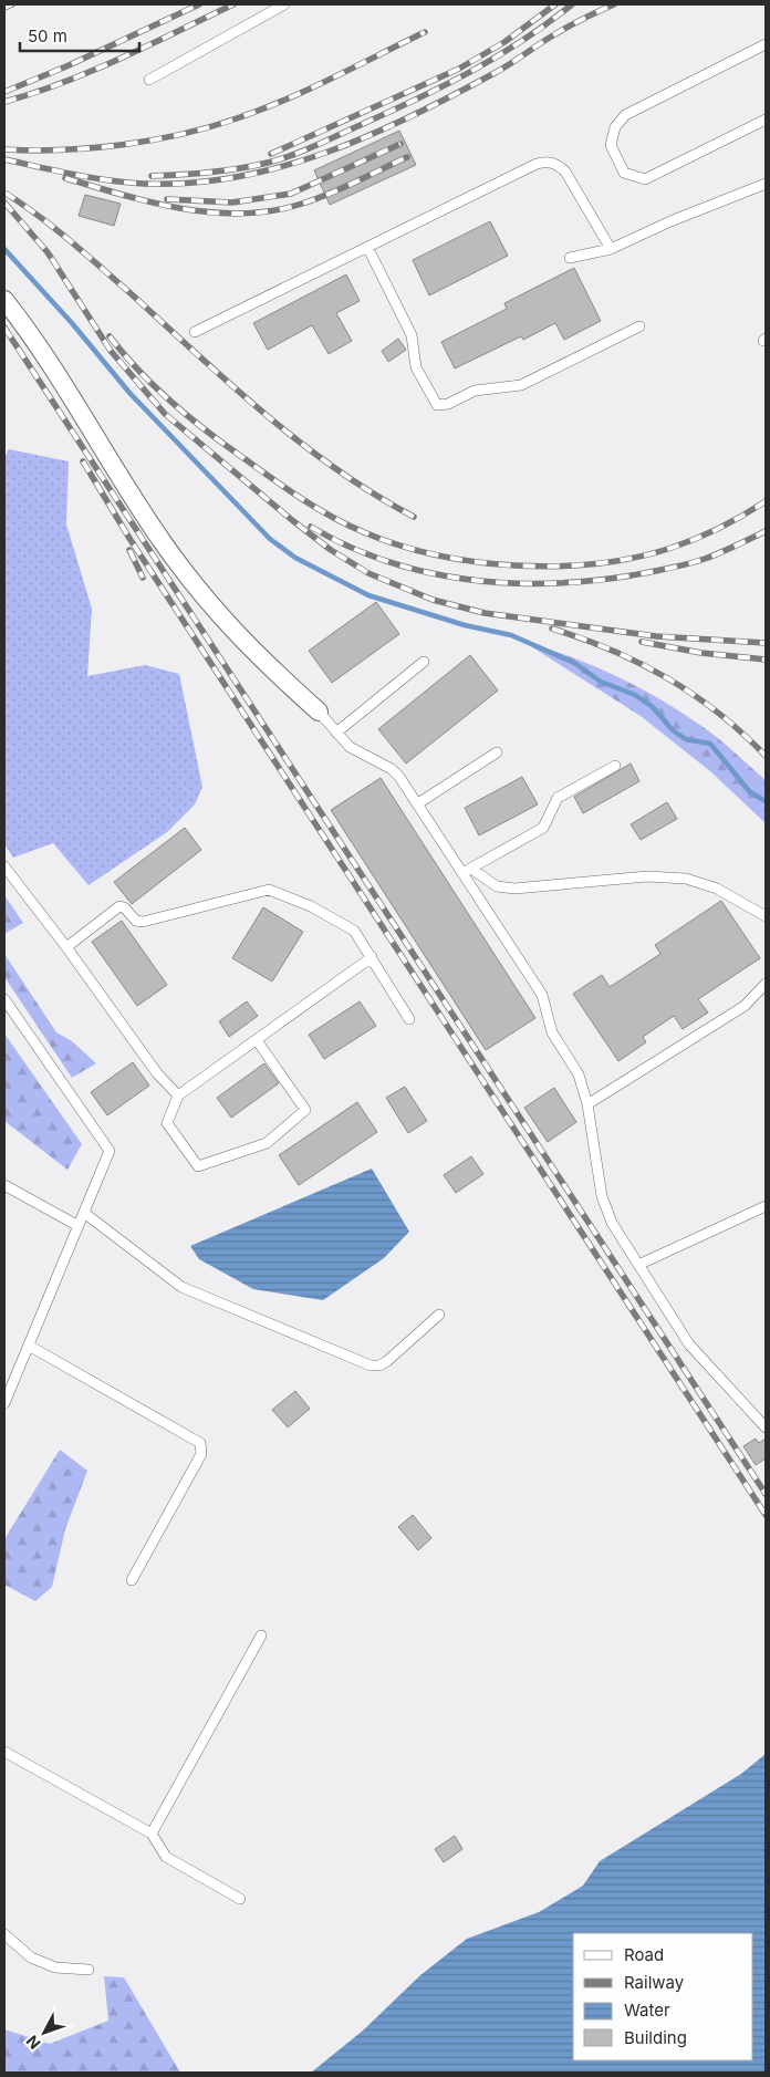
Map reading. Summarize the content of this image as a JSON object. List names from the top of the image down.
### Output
{
  "legend": [
    "Road",
    "Railway",
    "Water",
    "Building"
  ],
  "scale_bar": "50 m",
  "north": "bottom left"
}
